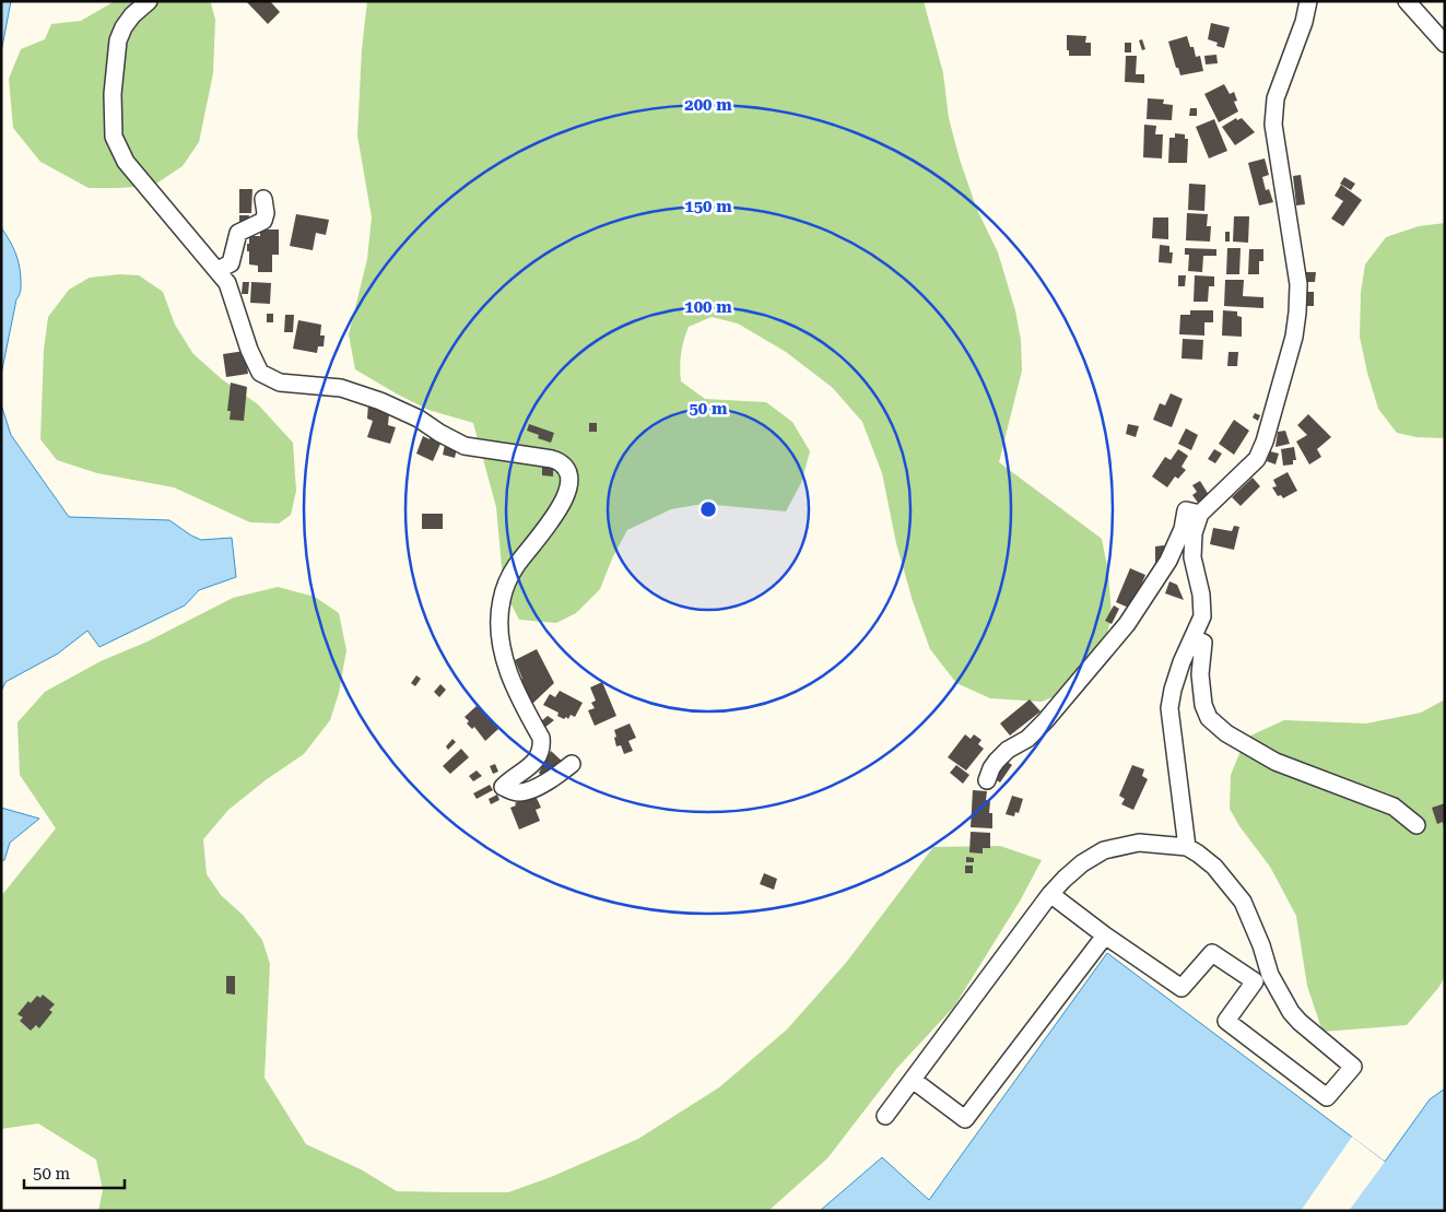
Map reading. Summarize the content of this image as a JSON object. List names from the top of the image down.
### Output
{
  "scale_bar": "50 m",
  "rings": [
    "200 m",
    "150 m",
    "100 m",
    "50 m"
  ]
}
